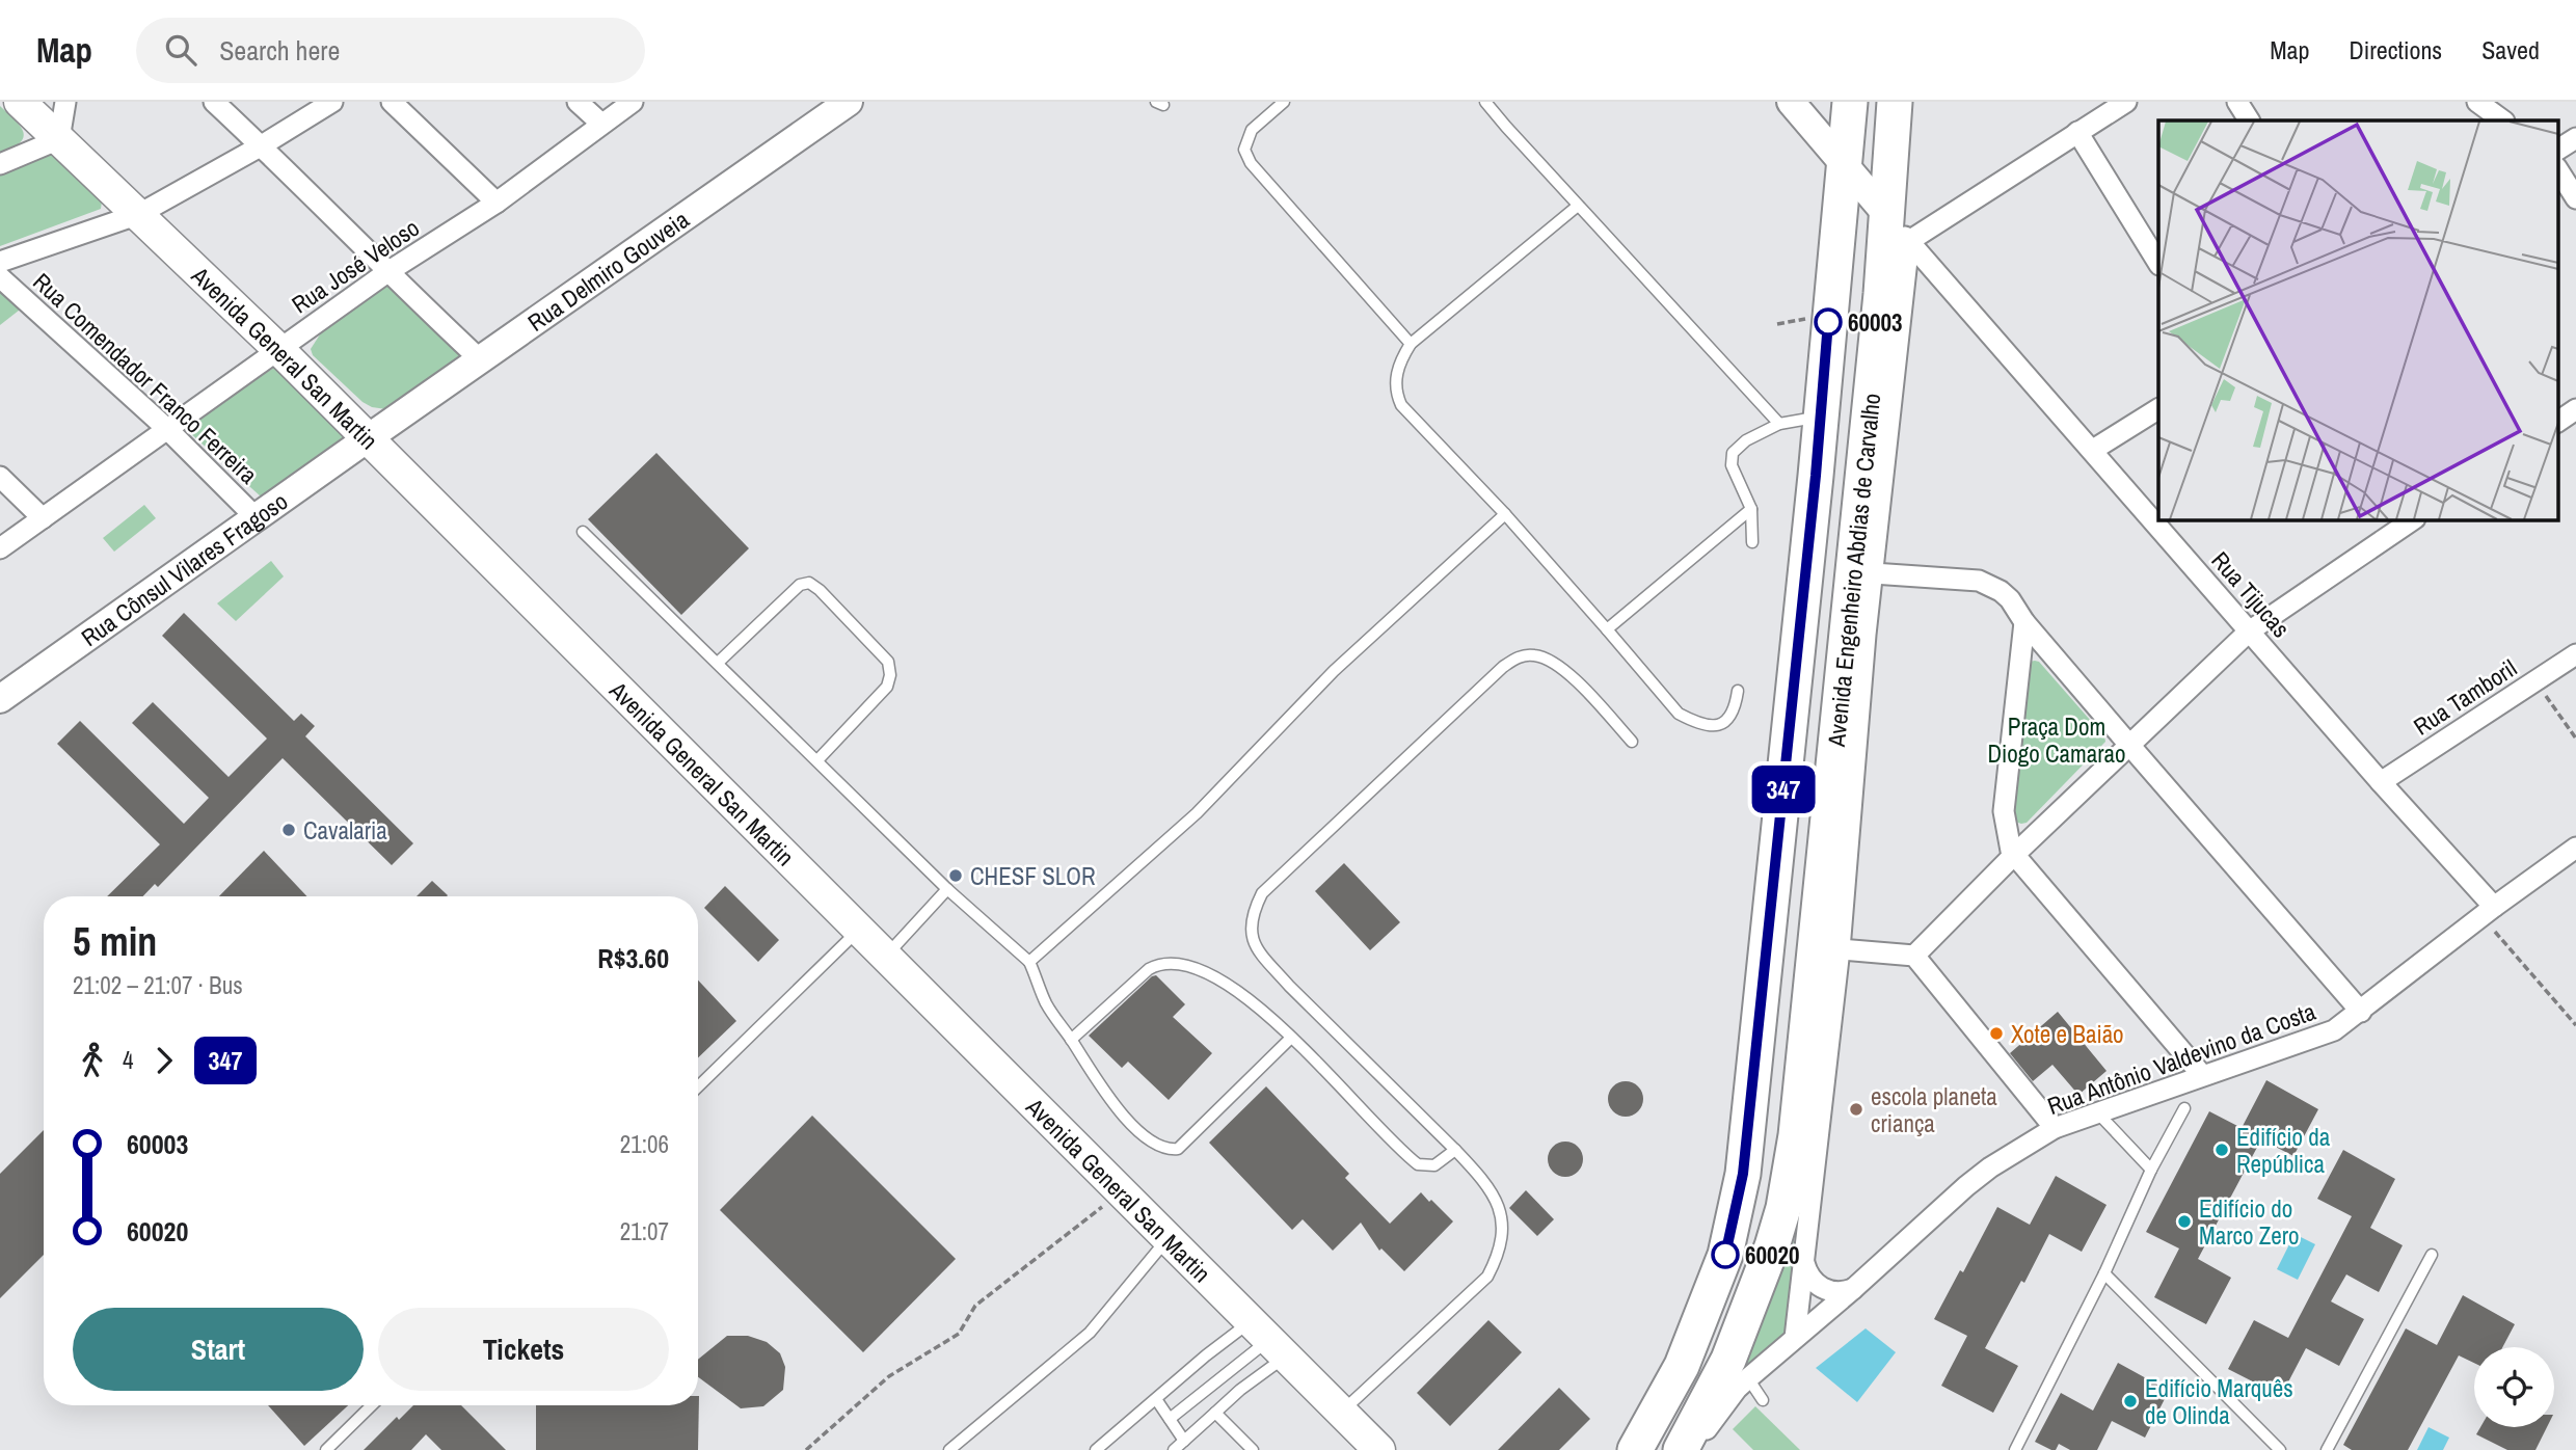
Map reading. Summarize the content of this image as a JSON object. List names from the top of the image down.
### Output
{
  "streets": {
    "highway": ["Avenida Engenheiro Abdias de Carvalho"],
    "main road": ["Avenida General San Martin"],
    "street": [
      "Rua José Veloso",
      "Rua Delmiro Gouveia",
      "Rua Comendador Franco Ferreira",
      "Rua Cônsul Vilares Fragoso",
      "Rua Tijucas",
      "Rua Tamboril",
      "Rua Antônio Valdevino da Costa"
    ]
  },
  "crossings": [
    ["Rua José Veloso", "Avenida General San Martin"],
    ["Rua José Veloso", "Rua Comendador Franco Ferreira"],
    ["Rua Delmiro Gouveia", "Avenida General San Martin"],
    ["Rua Delmiro Gouveia", "Rua Cônsul Vilares Fragoso"],
    ["Avenida General San Martin", "Rua Cônsul Vilares Fragoso"],
    ["Rua Comendador Franco Ferreira", "Rua Cônsul Vilares Fragoso"],
    ["Avenida Engenheiro Abdias de Carvalho", "Rua Tijucas"],
    ["Avenida Engenheiro Abdias de Carvalho", "Rua Antônio Valdevino da Costa"],
    ["Rua Tijucas", "Rua Tamboril"],
    ["Rua Tijucas", "Rua Antônio Valdevino da Costa"]
  ],
  "parks": ["Praça Dom Diogo Camarao"],
  "places": [
    "60003",
    "Cavalaria",
    "CHESF SLOR",
    "Xote e Baião",
    "escola planeta criança",
    "Edifício da República",
    "Edifício do Marco Zero",
    "60020",
    "Edifício Marquês de Olinda"
  ],
  "lines": ["bus line 347"],
  "page": {
    "header": "Map",
    "search": "Search here",
    "nav": ["Map", "Directions", "Saved"],
    "on_map": "347",
    "heading": ["5 min", "21:02 – 21:07 · Bus", "R$3.60"],
    "legs": ["4", "347"],
    "list": [
      {
        "name": "60003",
        "value": "21:06"
      },
      {
        "name": "60020",
        "value": "21:07"
      }
    ],
    "buttons": ["Start", "Tickets"]
  }
}
